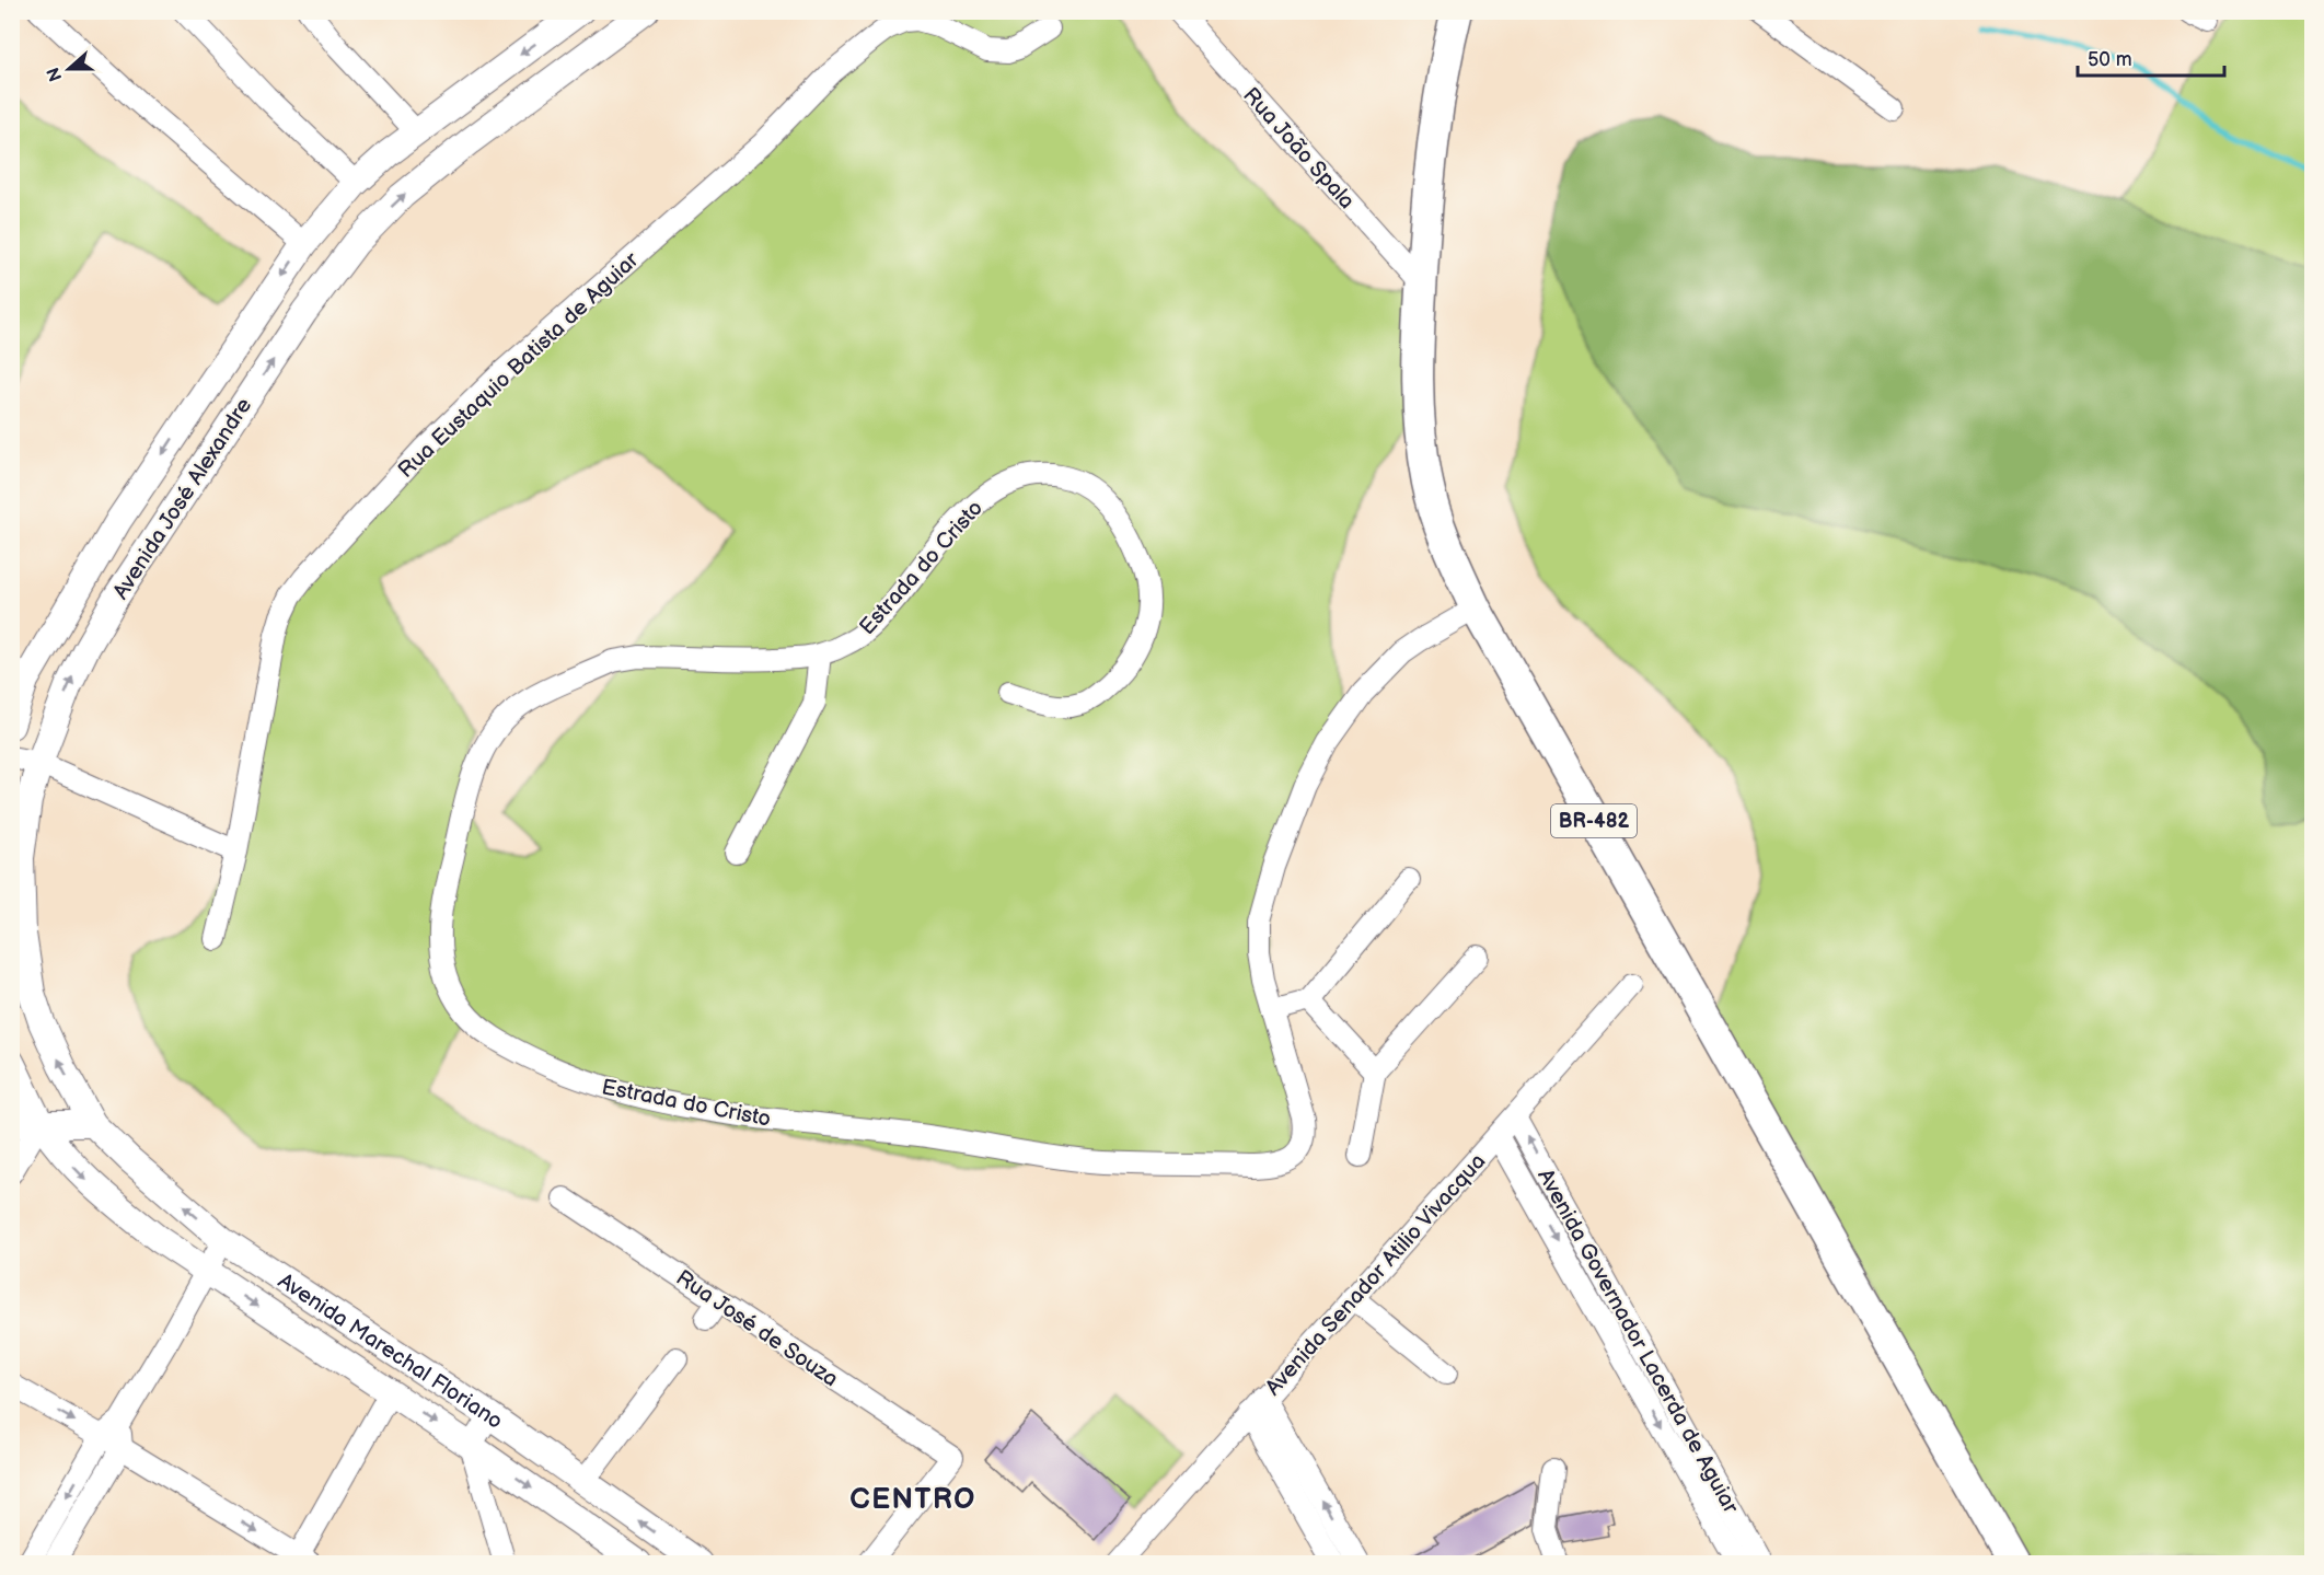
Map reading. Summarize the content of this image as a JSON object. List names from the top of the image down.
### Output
{
  "streets": {
    "highway": ["BR-482"],
    "main road": ["Avenida José Alexandre", "Avenida Marechal Floriano"],
    "street": [
      "Rua João Spala",
      "Rua Eustaquio Batista de Aguiar",
      "Estrada do Cristo",
      "Avenida Senador Atilio Vivacqua",
      "Rua José de Souza",
      "Avenida Governador Lacerda de Aguiar"
    ]
  },
  "crossings": [
    ["Rua João Spala", "BR-482"],
    ["Avenida José Alexandre", "Avenida Marechal Floriano"],
    ["Estrada do Cristo", "BR-482"],
    ["Avenida Senador Atilio Vivacqua", "Avenida Governador Lacerda de Aguiar"]
  ],
  "districts": ["CENTRO"],
  "scale_bar": "50 m",
  "north": "left"
}
